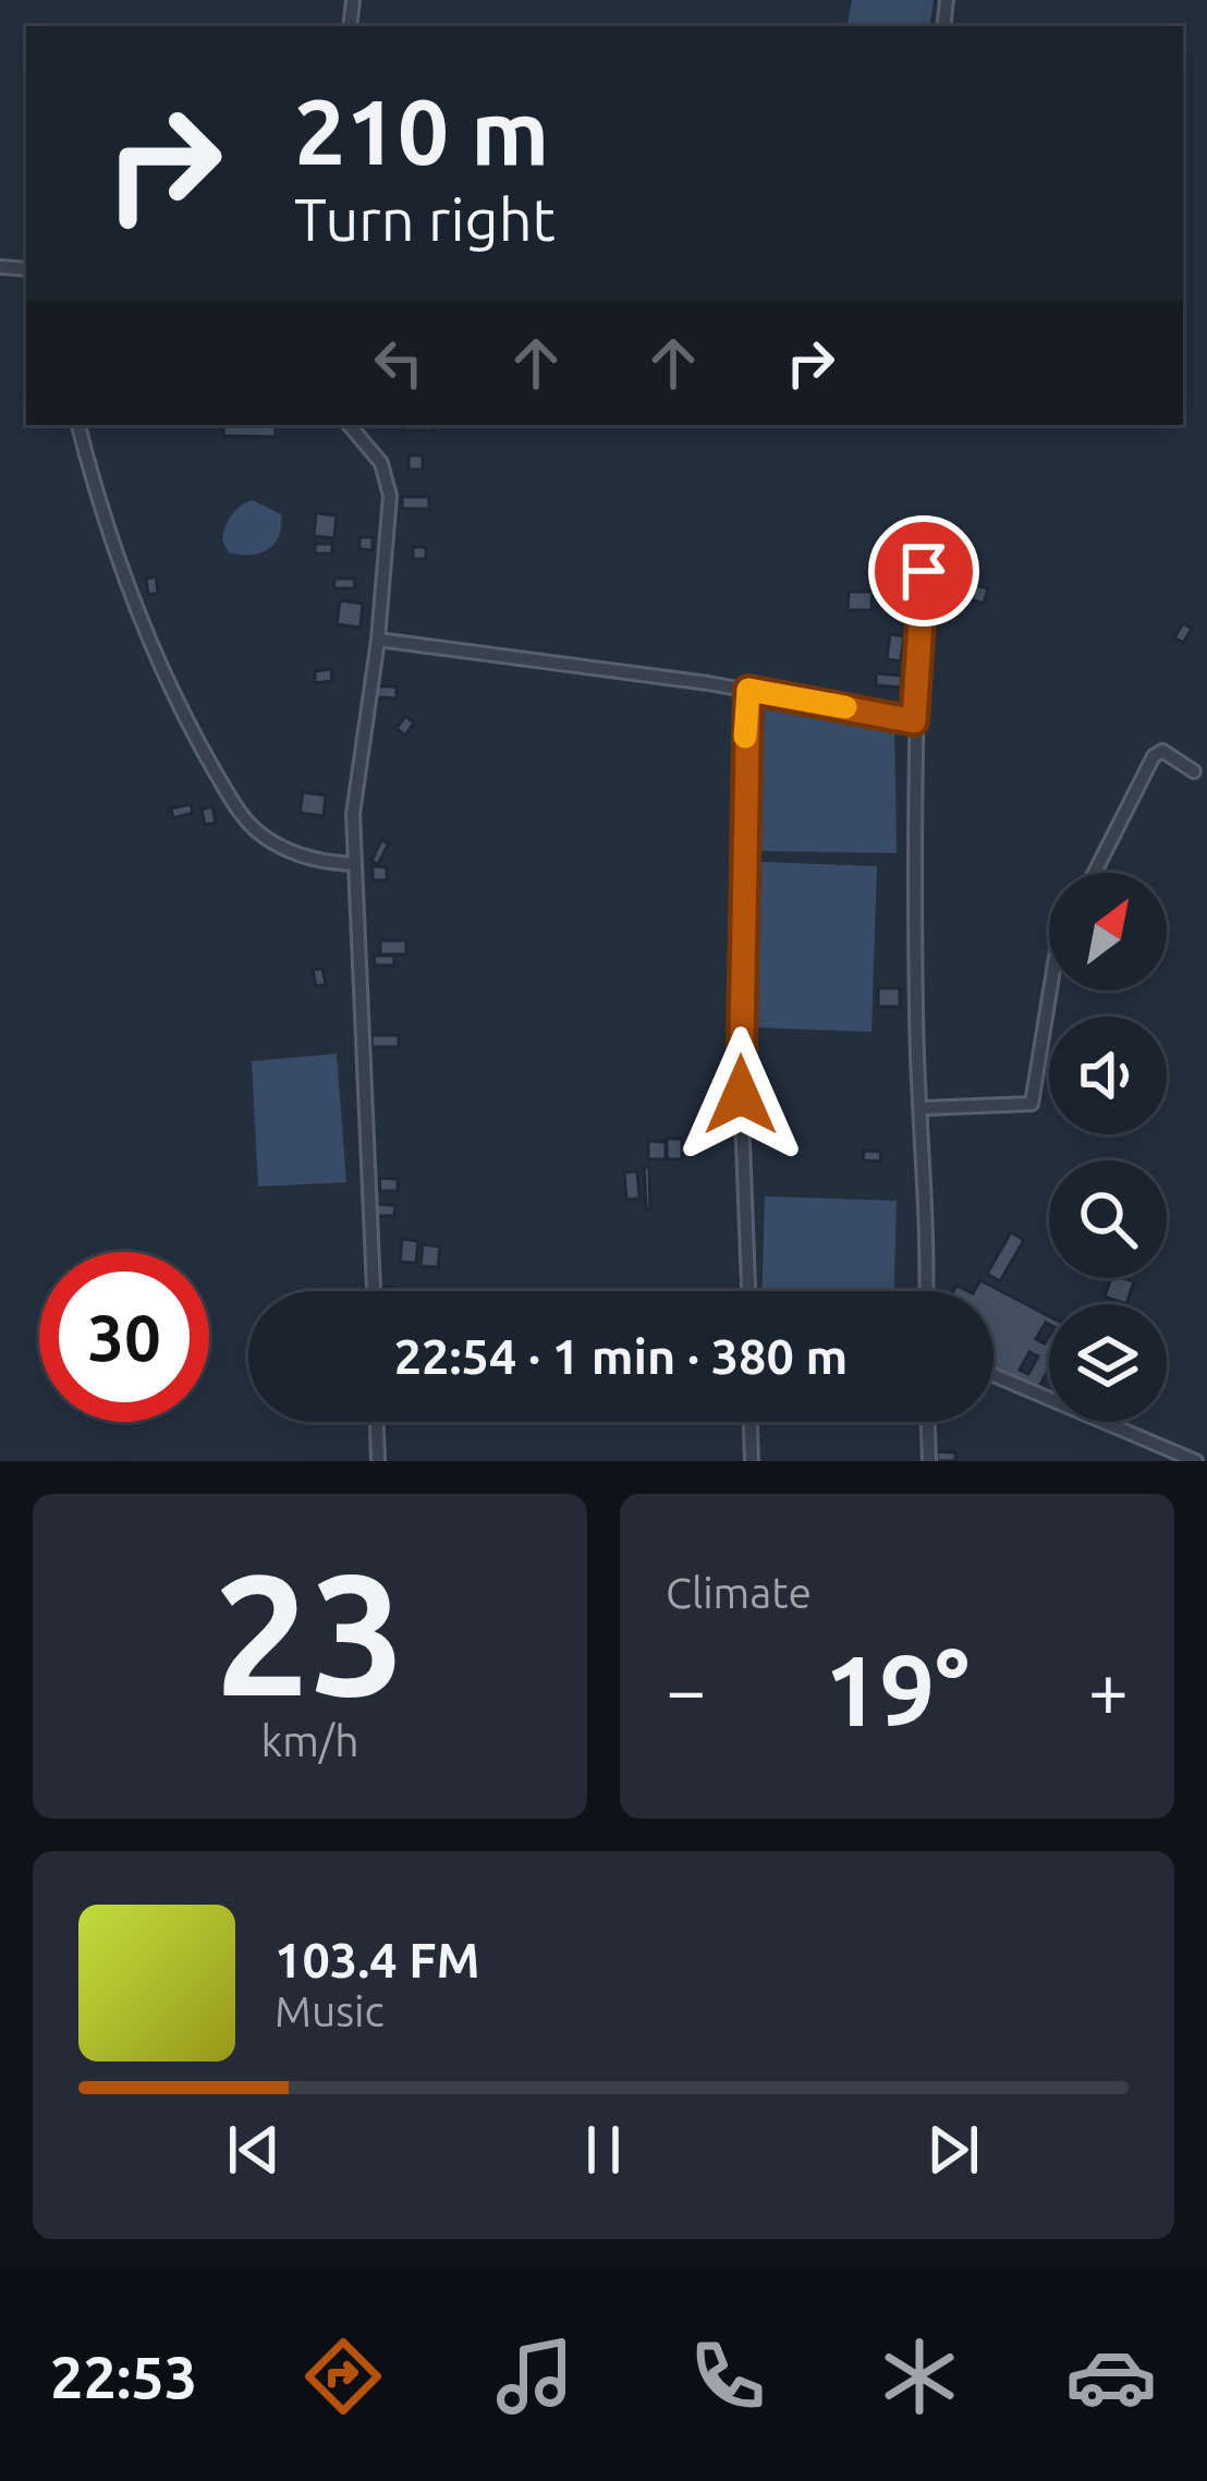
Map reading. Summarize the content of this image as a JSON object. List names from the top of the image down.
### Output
{
  "north": "top right",
  "page": {
    "turn": ["210 m", "Turn right"],
    "limit": "30",
    "trip": "22:54 · 1 min · 380 m",
    "tile": [
      ["23", "km/h"],
      "Climate"
    ],
    "heat": ["−", "19°", "+"],
    "song": ["103.4 FM", "Music"],
    "tabs": "22:53"
  }
}
